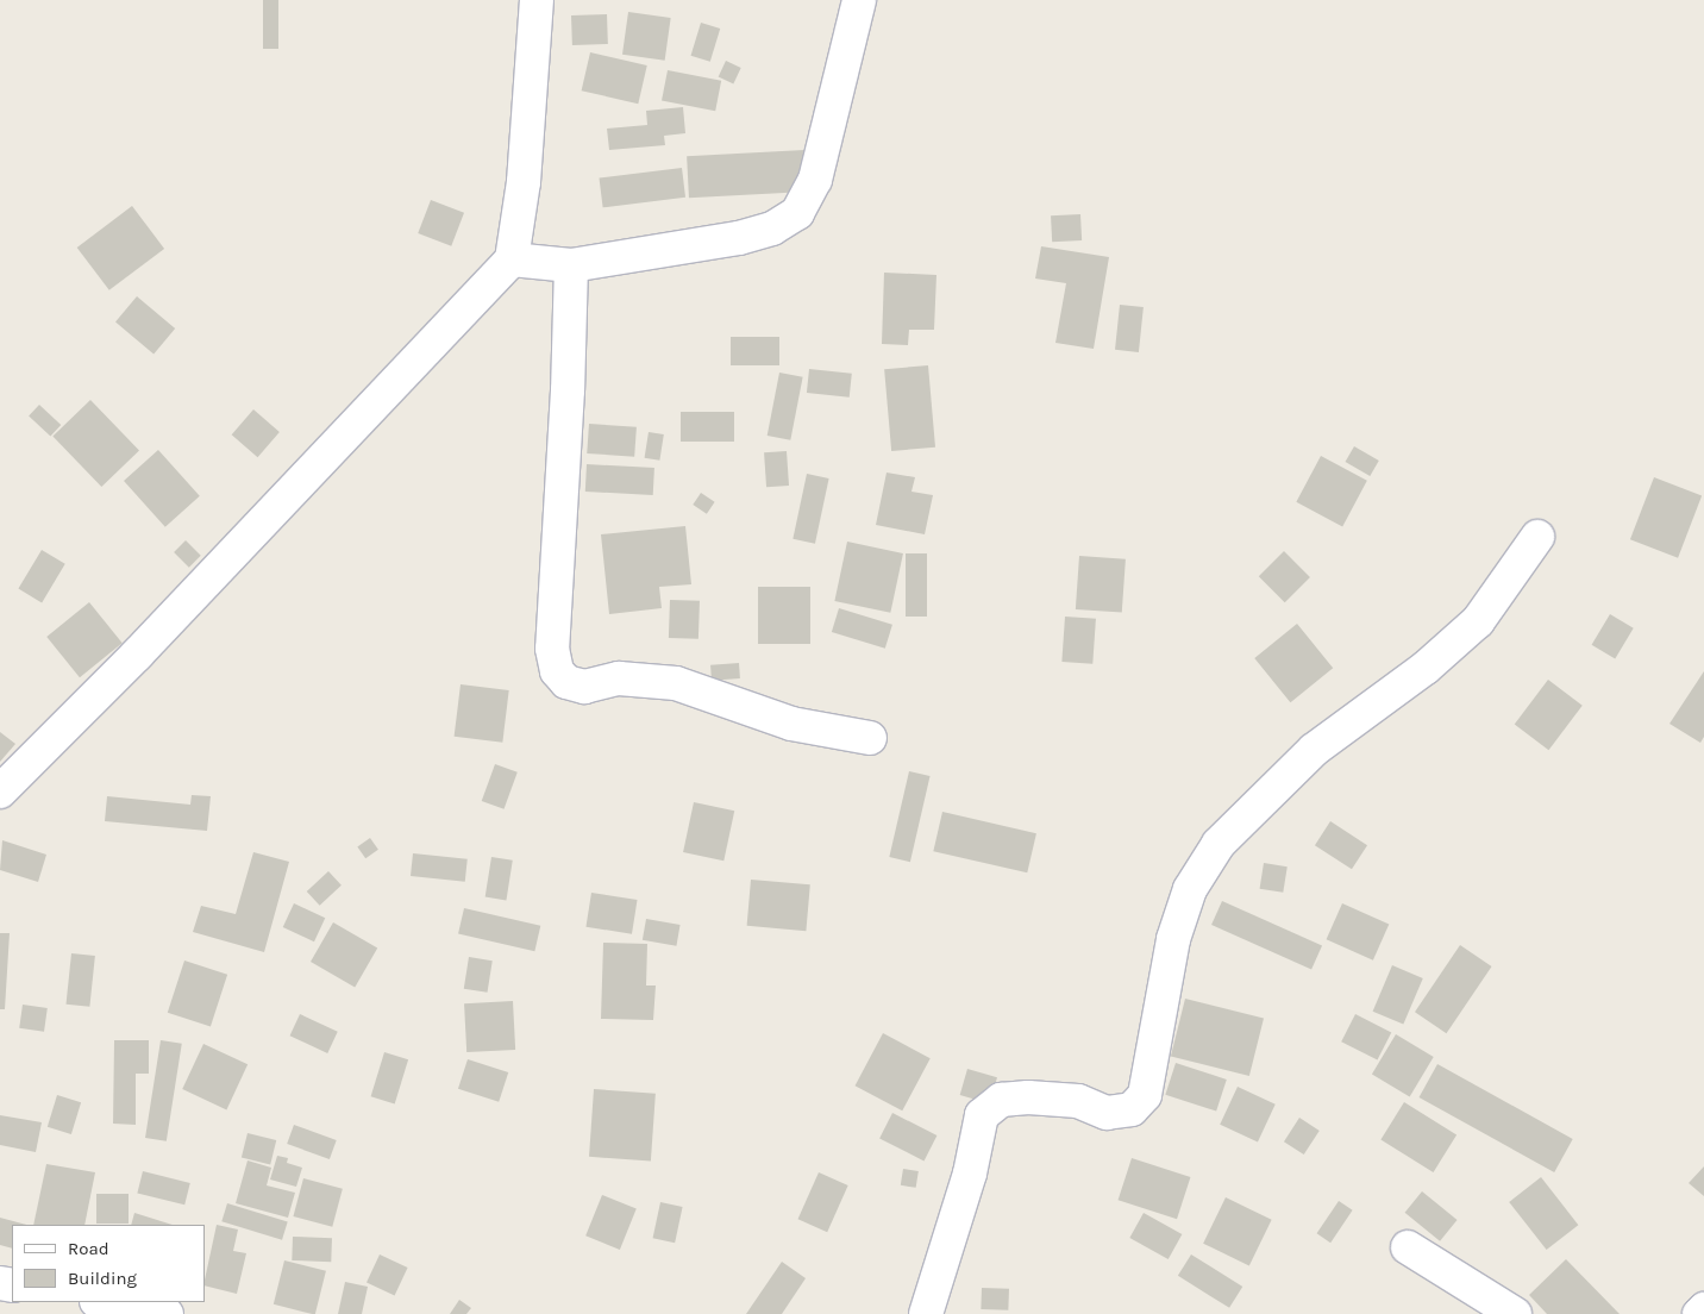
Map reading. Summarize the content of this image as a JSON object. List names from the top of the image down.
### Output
{
  "legend": ["Road", "Building"]
}
